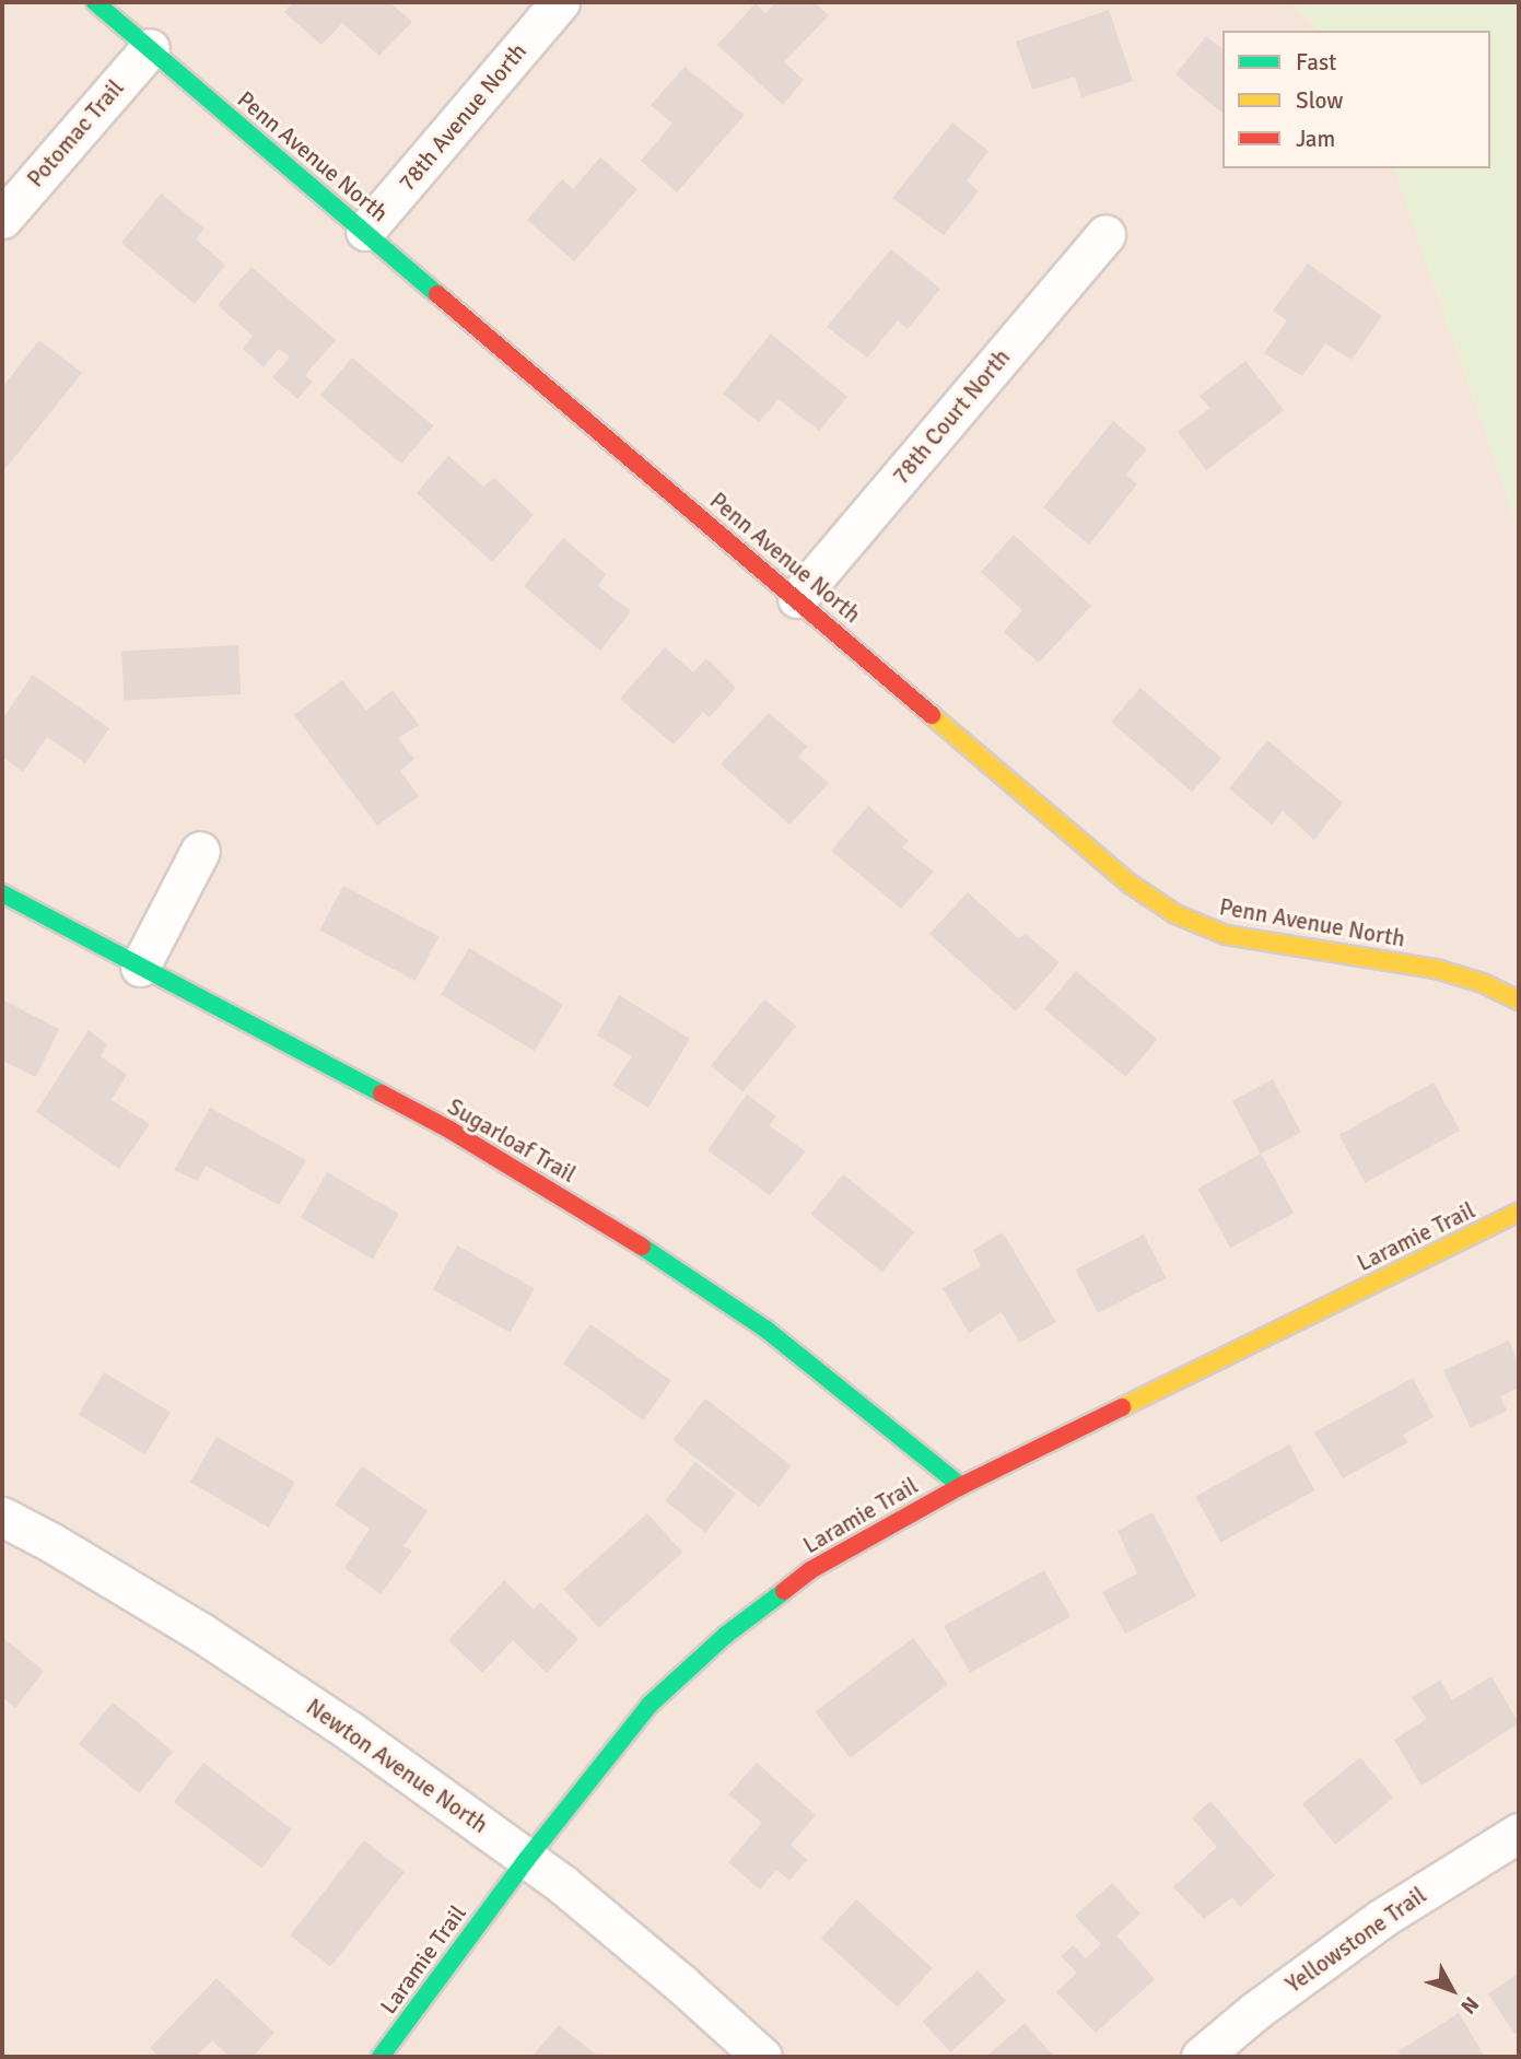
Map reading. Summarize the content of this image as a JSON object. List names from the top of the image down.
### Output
{
  "streets": {
    "street": [
      "78th Avenue North",
      "Potomac Trail",
      "Penn Avenue North",
      "78th Court North",
      "Sugarloaf Trail",
      "Laramie Trail",
      "Newton Avenue North",
      "Yellowstone Trail"
    ]
  },
  "crossings": [
    ["78th Avenue North", "Penn Avenue North"],
    ["Potomac Trail", "Penn Avenue North"],
    ["Penn Avenue North", "78th Court North"],
    ["Sugarloaf Trail", "Laramie Trail"],
    ["Laramie Trail", "Newton Avenue North"]
  ],
  "legend": ["Fast", "Slow", "Jam"],
  "north": "bottom right"
}
